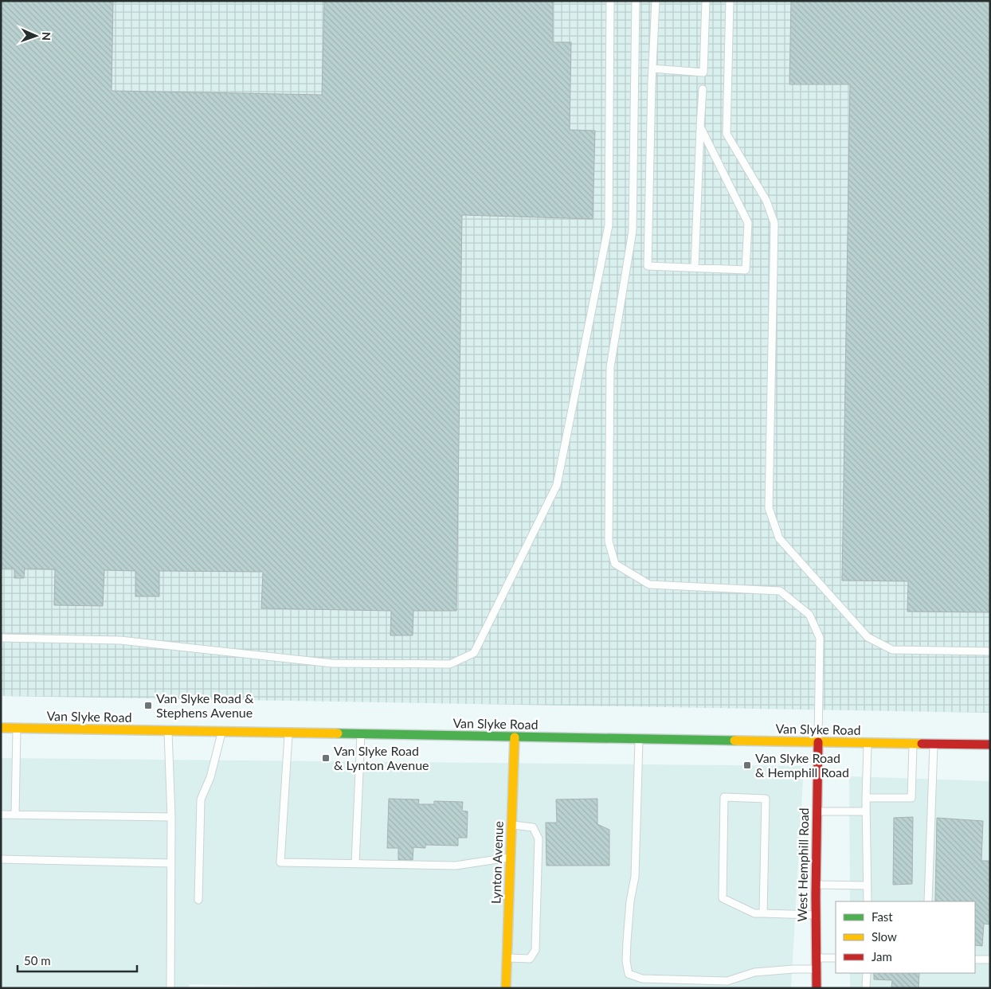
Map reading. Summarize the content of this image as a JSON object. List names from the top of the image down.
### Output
{
  "streets": {
    "street": ["Van Slyke Road", "Lynton Avenue", "West Hemphill Road"]
  },
  "crossings": [
    ["Van Slyke Road", "Lynton Avenue"],
    ["Van Slyke Road", "West Hemphill Road"]
  ],
  "places": {
    "transit": ["Van Slyke Road & Stephens Avenue", "Van Slyke Road & Lynton Avenue", "Van Slyke Road & Hemphill Road"]
  },
  "legend": ["Fast", "Slow", "Jam"],
  "scale_bar": "50 m",
  "north": "right"
}
